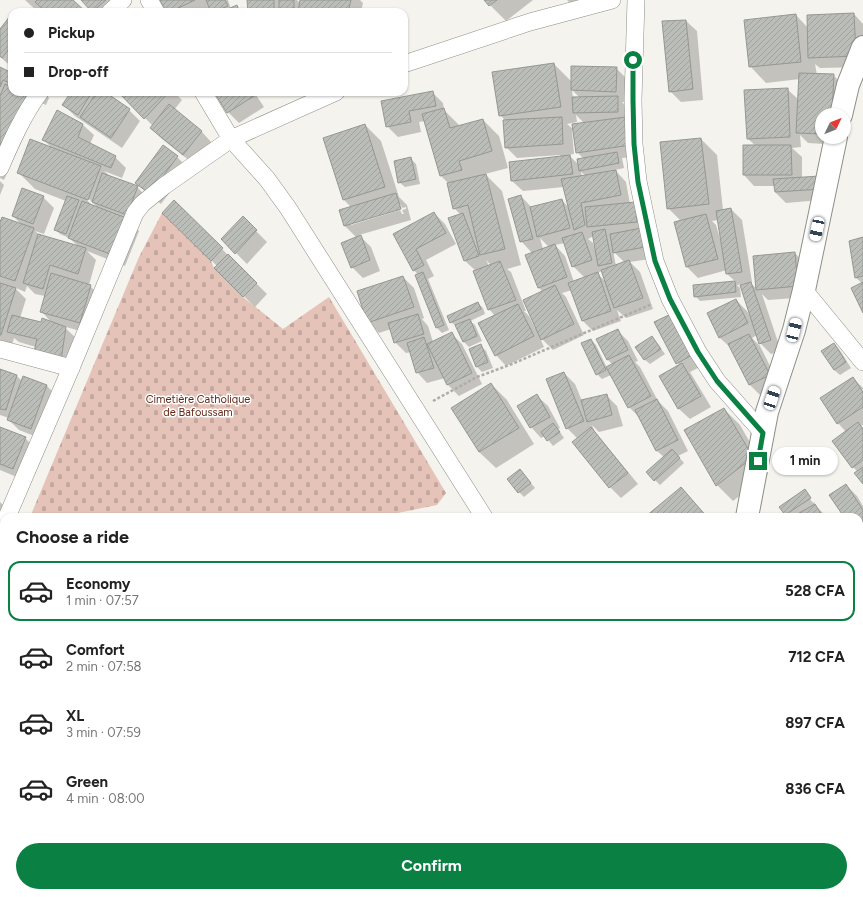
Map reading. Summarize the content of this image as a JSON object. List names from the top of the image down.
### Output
{
  "parks": ["Cimetière Catholique de Bafoussam"],
  "north": "top right",
  "page": {
    "banner": ["Pickup", "Drop-off"],
    "bubble": "1 min",
    "heading": "Choose a ride",
    "list": [
      {
        "name": "Economy",
        "note": "1 min · 07:57",
        "value": "528 CFA"
      },
      {
        "name": "Comfort",
        "note": "2 min · 07:58",
        "value": "712 CFA"
      },
      {
        "name": "XL",
        "note": "3 min · 07:59",
        "value": "897 CFA"
      },
      {
        "name": "Green",
        "note": "4 min · 08:00",
        "value": "836 CFA"
      }
    ],
    "buttons": "Confirm"
  }
}
